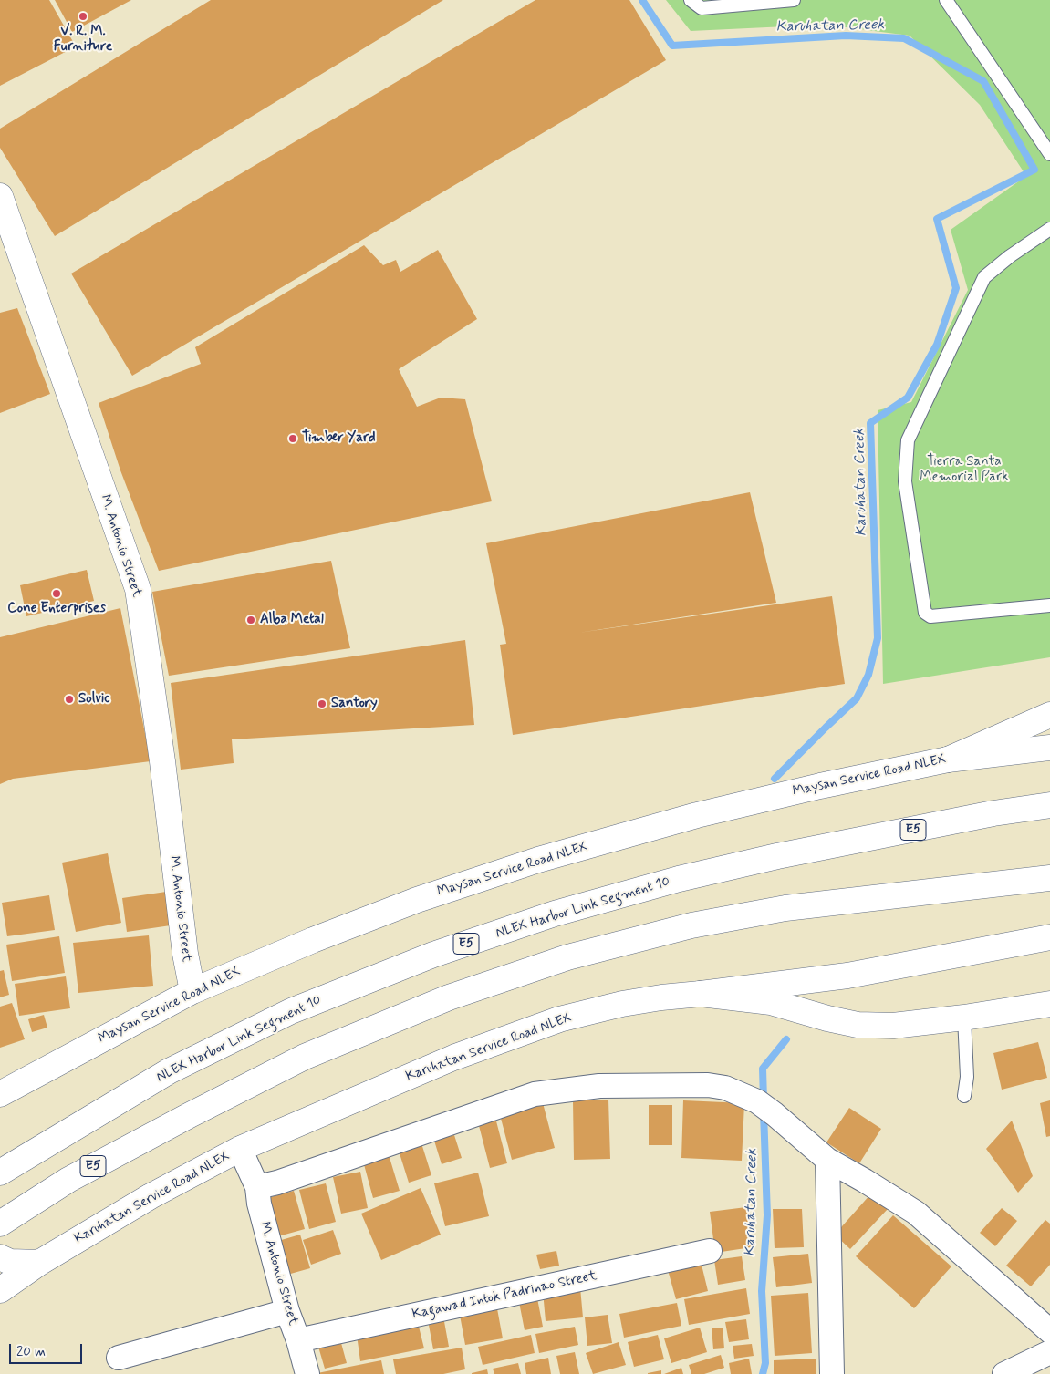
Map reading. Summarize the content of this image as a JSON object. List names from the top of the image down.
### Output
{
  "streets": {
    "main road": [
      "M. Antonio Street",
      "Maysan Service Road NLEX",
      "E5",
      "NLEX Harbor Link Segment 10",
      "Karuhatan Service Road NLEX"
    ],
    "street": ["Kagawad Intok Padrinao Street"]
  },
  "crossings": [
    ["M. Antonio Street", "Maysan Service Road NLEX"],
    ["M. Antonio Street", "Karuhatan Service Road NLEX"],
    ["M. Antonio Street", "Kagawad Intok Padrinao Street"]
  ],
  "water": ["Karuhatan Creek"],
  "parks": ["Tierra Santa Memorial Park"],
  "places": [
    "V. R. M. Furniture",
    "Timber Yard",
    "Cone Enterprises",
    "Alba Metal",
    "Solvic",
    "Santory"
  ],
  "scale_bar": "20 m"
}
